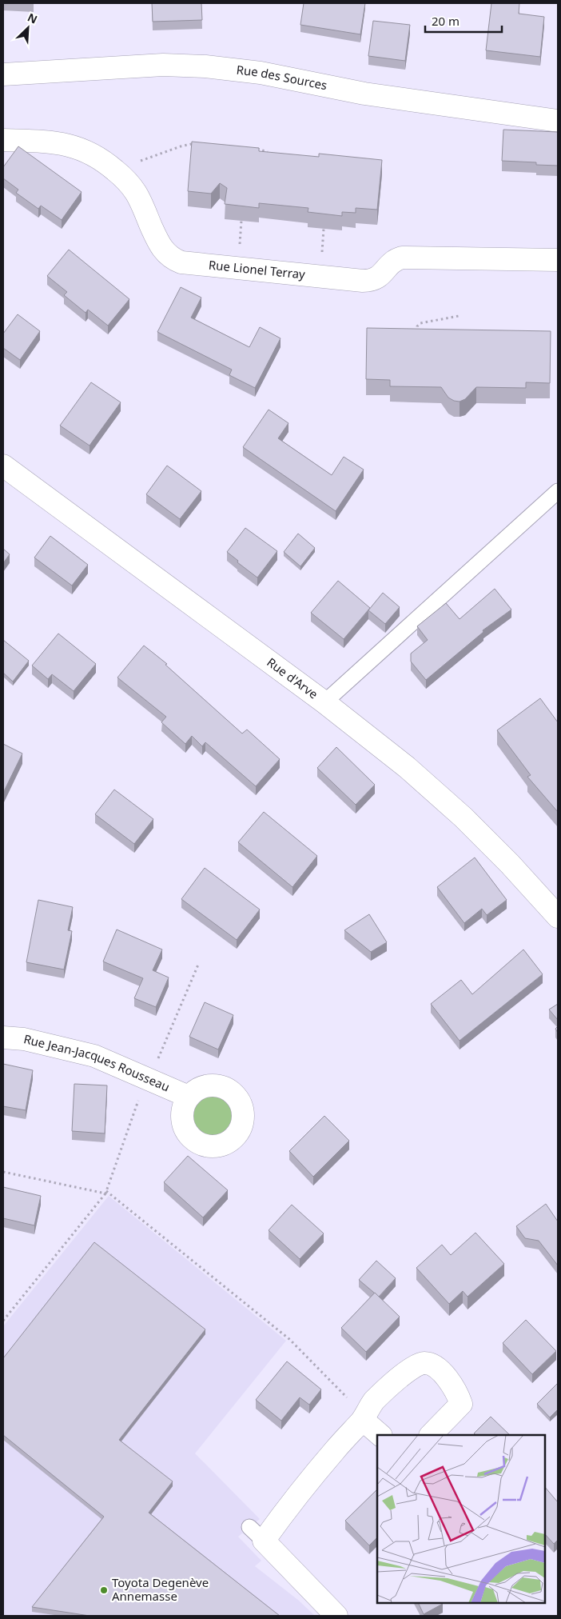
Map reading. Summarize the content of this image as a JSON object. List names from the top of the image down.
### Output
{
  "streets": {
    "street": [
      "Rue des Sources",
      "Rue Lionel Terray",
      "Rue d'Arve",
      "Rue Jean-Jacques Rousseau"
    ]
  },
  "places": ["Toyota Degenève Annemasse"],
  "scale_bar": "20 m",
  "north": "top right"
}
